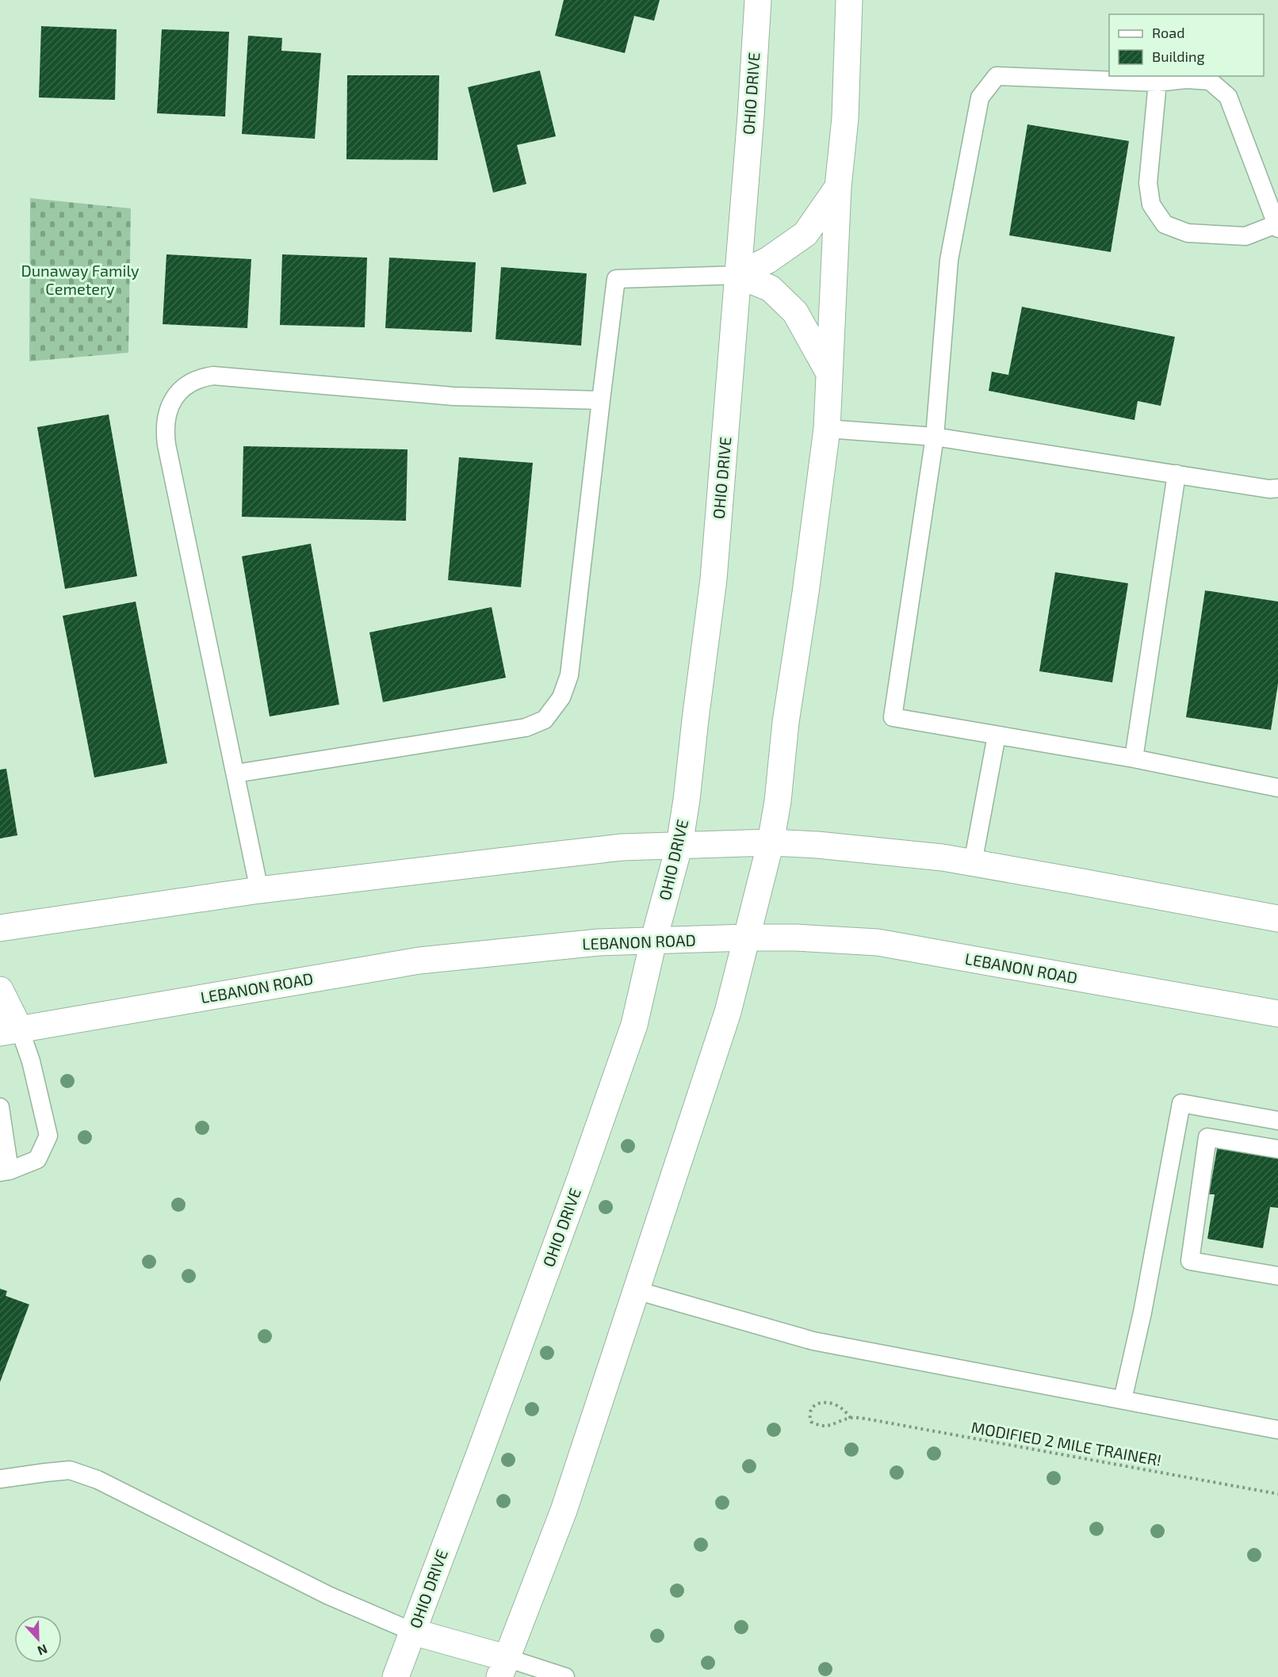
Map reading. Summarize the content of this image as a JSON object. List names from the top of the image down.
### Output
{
  "streets": {
    "main road": ["OHIO DRIVE", "LEBANON ROAD"],
    "path": ["MODIFIED 2 MILE TRAINER!"]
  },
  "crossings": [
    ["OHIO DRIVE", "LEBANON ROAD"]
  ],
  "parks": ["Dunaway Family Cemetery"],
  "legend": ["Road", "Building"],
  "north": "bottom"
}
